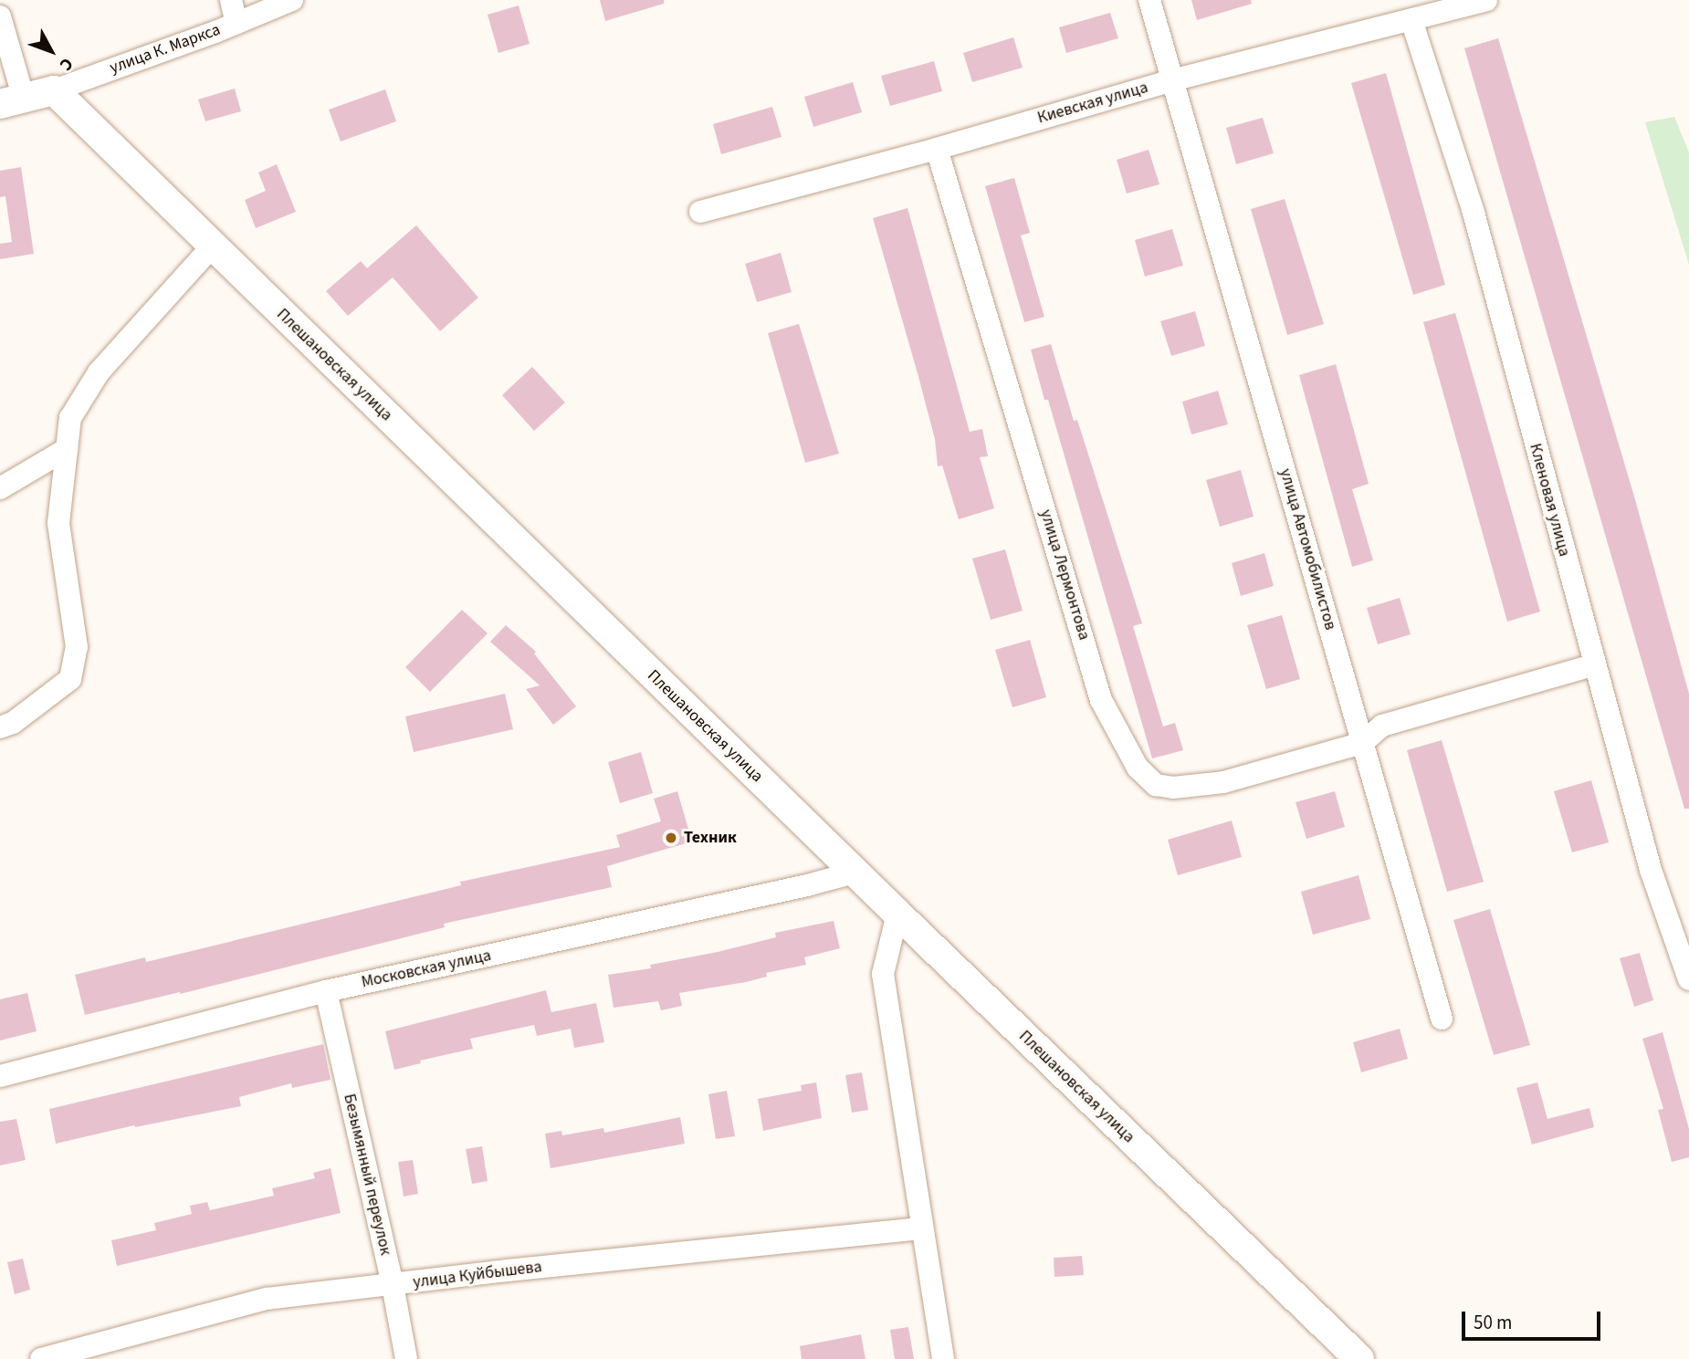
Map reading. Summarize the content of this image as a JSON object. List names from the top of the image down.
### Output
{
  "streets": {
    "main road": ["улица К. Маркса", "Плешановская улица"],
    "street": [
      "Киевская улица",
      "Кленовая улица",
      "улица Автомобилистов",
      "улица Лермонтова",
      "Московская улица",
      "Безымянный переулок",
      "улица Куйбышева"
    ]
  },
  "crossings": [
    ["улица К. Маркса", "Плешановская улица"],
    ["Киевская улица", "Кленовая улица"],
    ["Киевская улица", "улица Автомобилистов"],
    ["Киевская улица", "улица Лермонтова"],
    ["Плешановская улица", "Московская улица"],
    ["улица Автомобилистов", "улица Лермонтова"],
    ["Московская улица", "Безымянный переулок"],
    ["Безымянный переулок", "улица Куйбышева"]
  ],
  "places": ["Техник"],
  "scale_bar": "50 m",
  "north": "bottom right"
}
